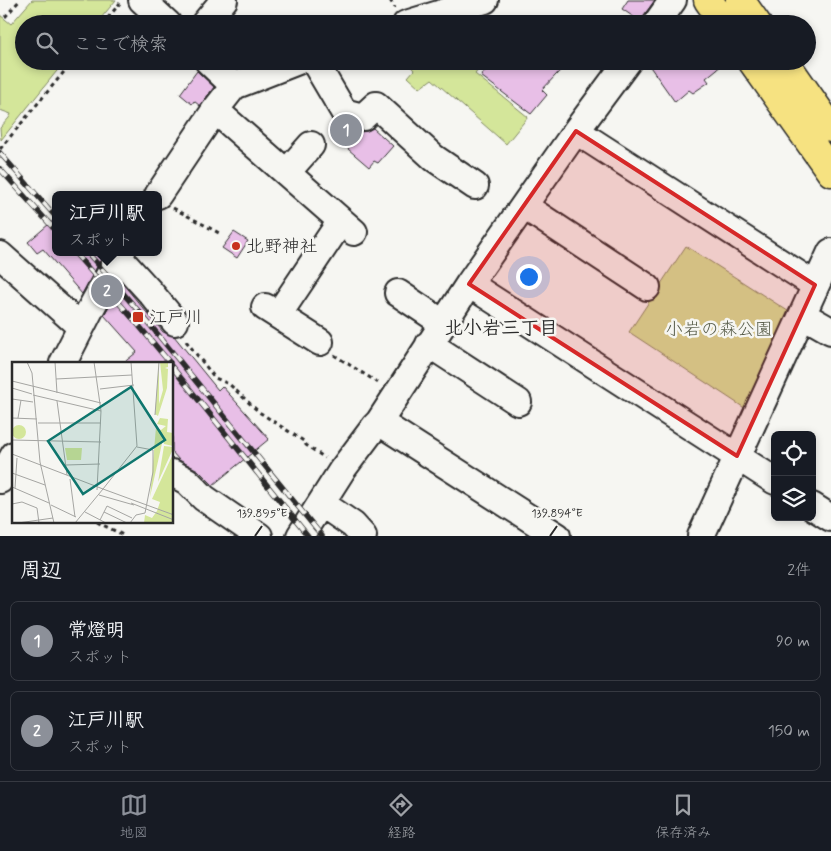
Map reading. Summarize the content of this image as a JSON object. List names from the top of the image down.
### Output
{
  "districts": ["北小岩三丁目"],
  "parks": ["小岩の森公園"],
  "places": {
    "other": ["北野神社"],
    "transit": ["江戸川"]
  },
  "page": {
    "search": "ここで検索",
    "pins": ["1", "2"],
    "popup": ["江戸川駅", "スポット"],
    "heading": ["周辺", "2件"],
    "list": [
      {
        "mark": "1",
        "name": "常燈明",
        "note": "スポット",
        "value": "90 m"
      },
      {
        "mark": "2",
        "name": "江戸川駅",
        "note": "スポット",
        "value": "150 m"
      }
    ],
    "nav": ["地図", "経路", "保存済み"]
  },
  "coordinates": ["139.895°E", "139.894°E"]
}
